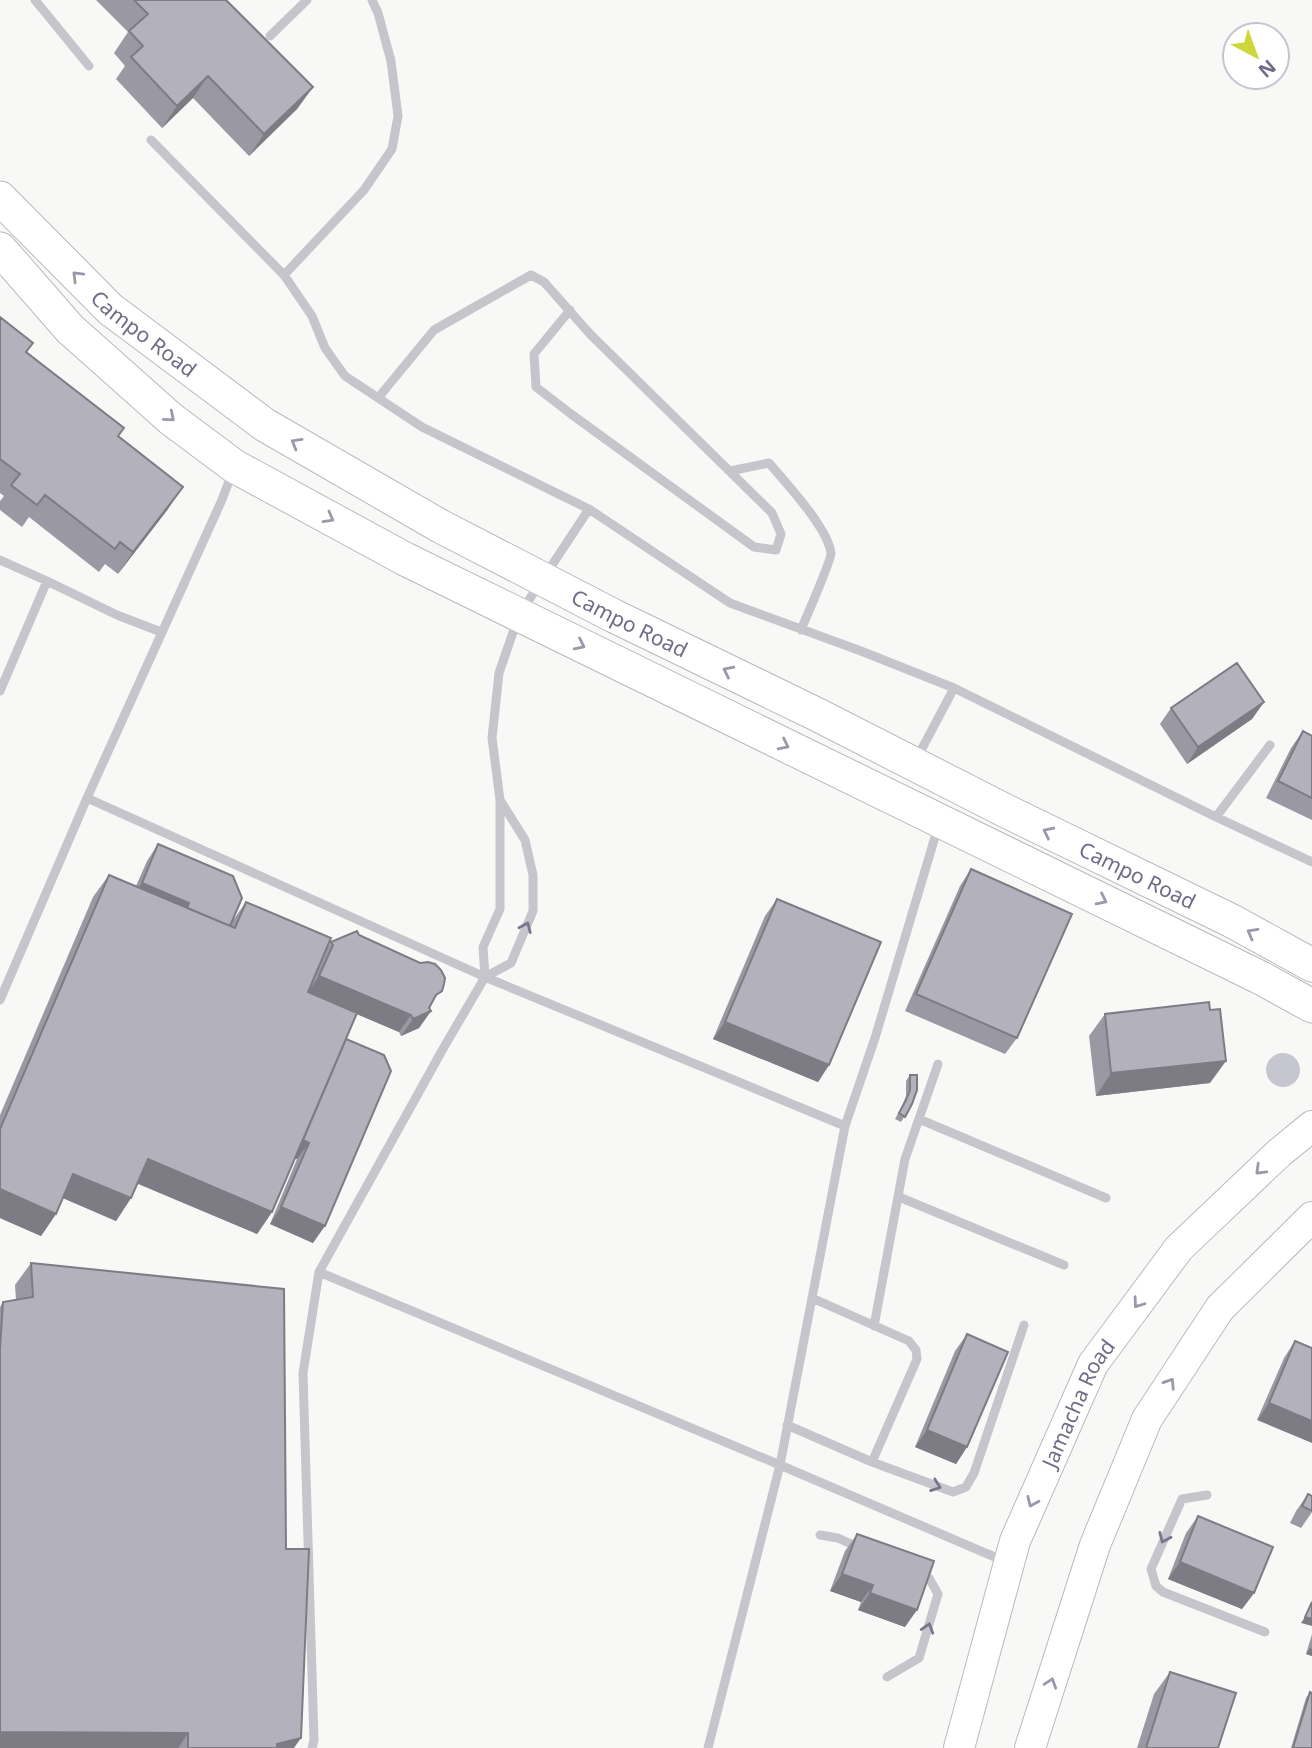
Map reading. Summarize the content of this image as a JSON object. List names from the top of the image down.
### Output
{
  "streets": {
    "highway": ["Campo Road"],
    "main road": ["Jamacha Road"]
  },
  "north": "bottom right"
}
